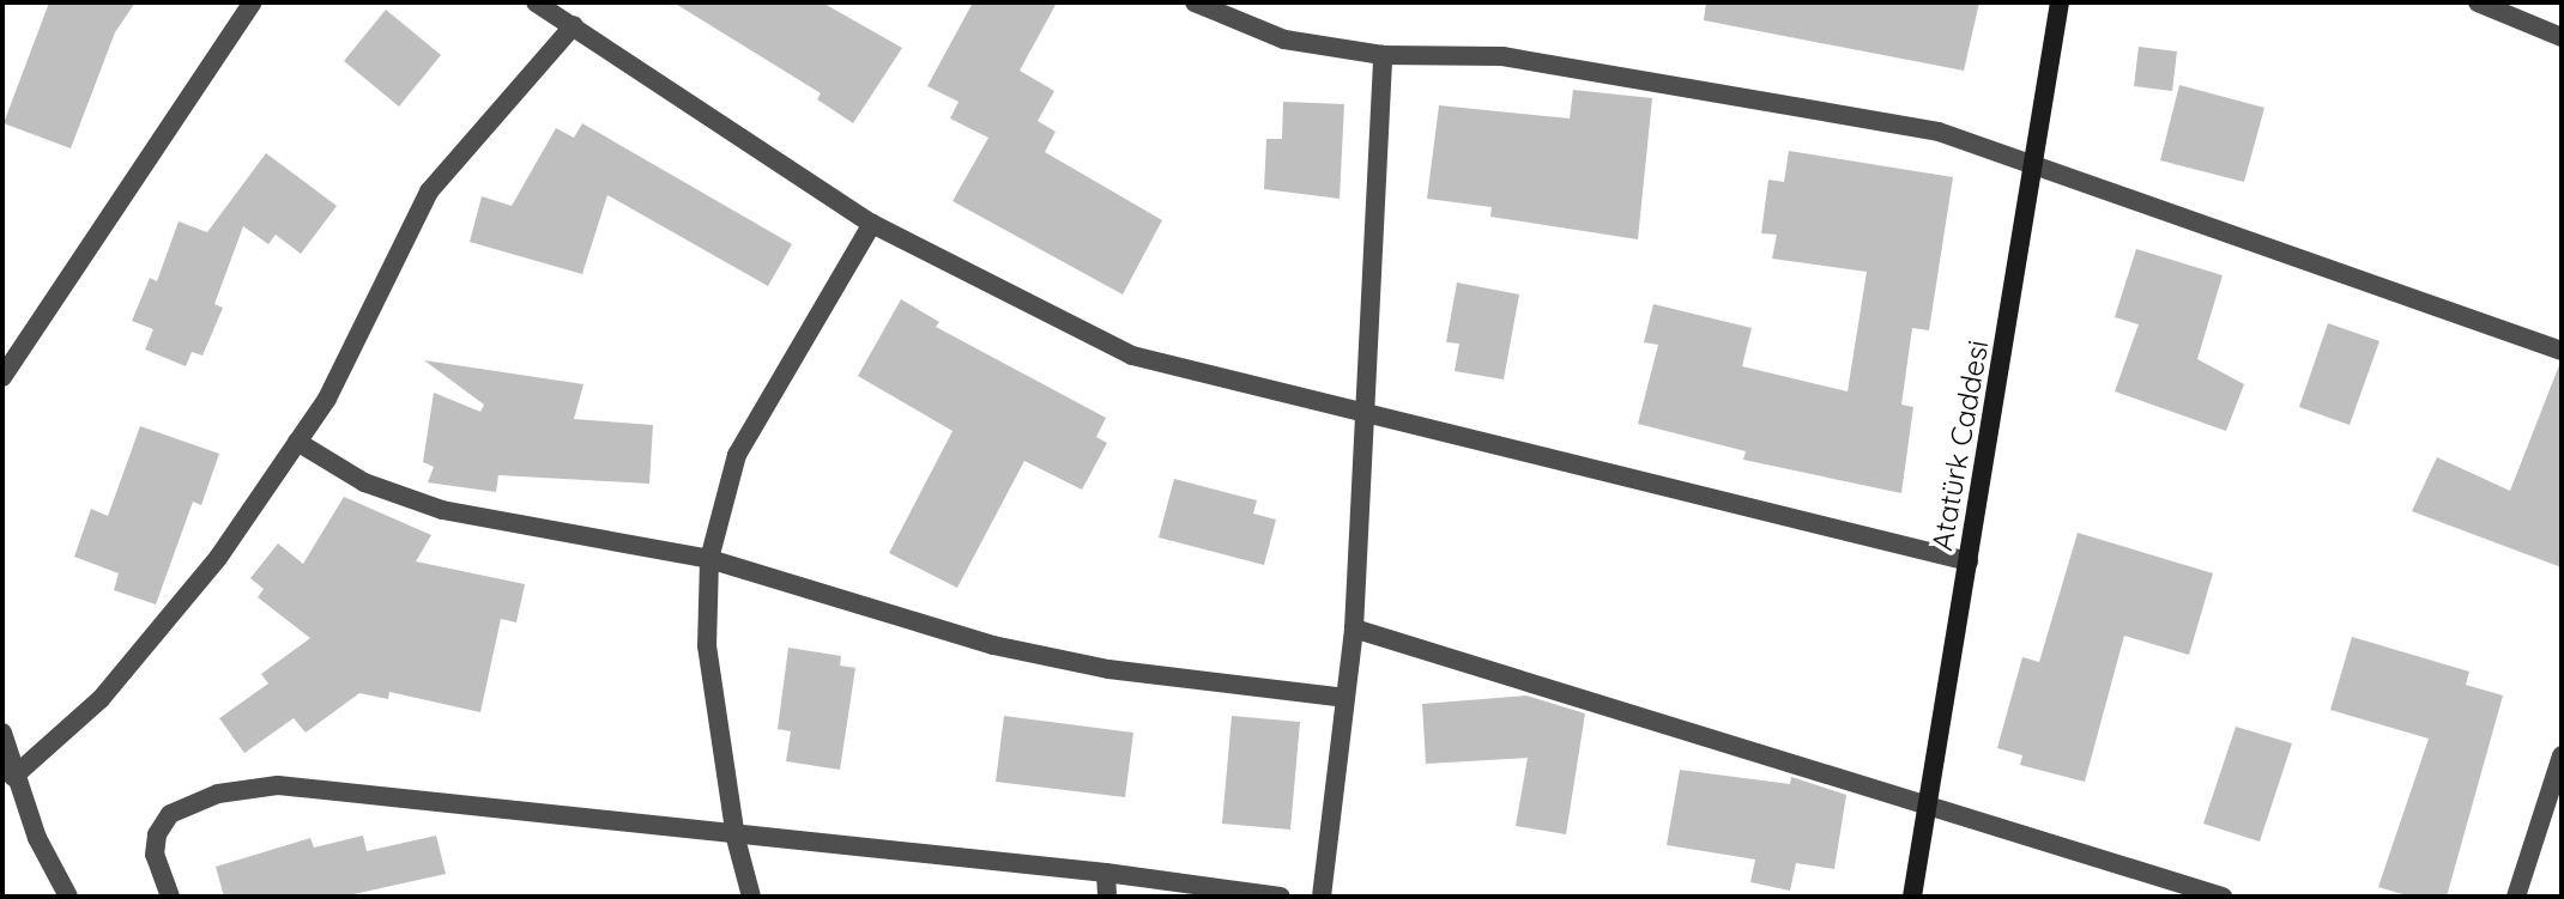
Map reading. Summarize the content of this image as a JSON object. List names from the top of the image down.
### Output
{
  "streets": {
    "main road": ["Atatürk Caddesi"]
  }
}
